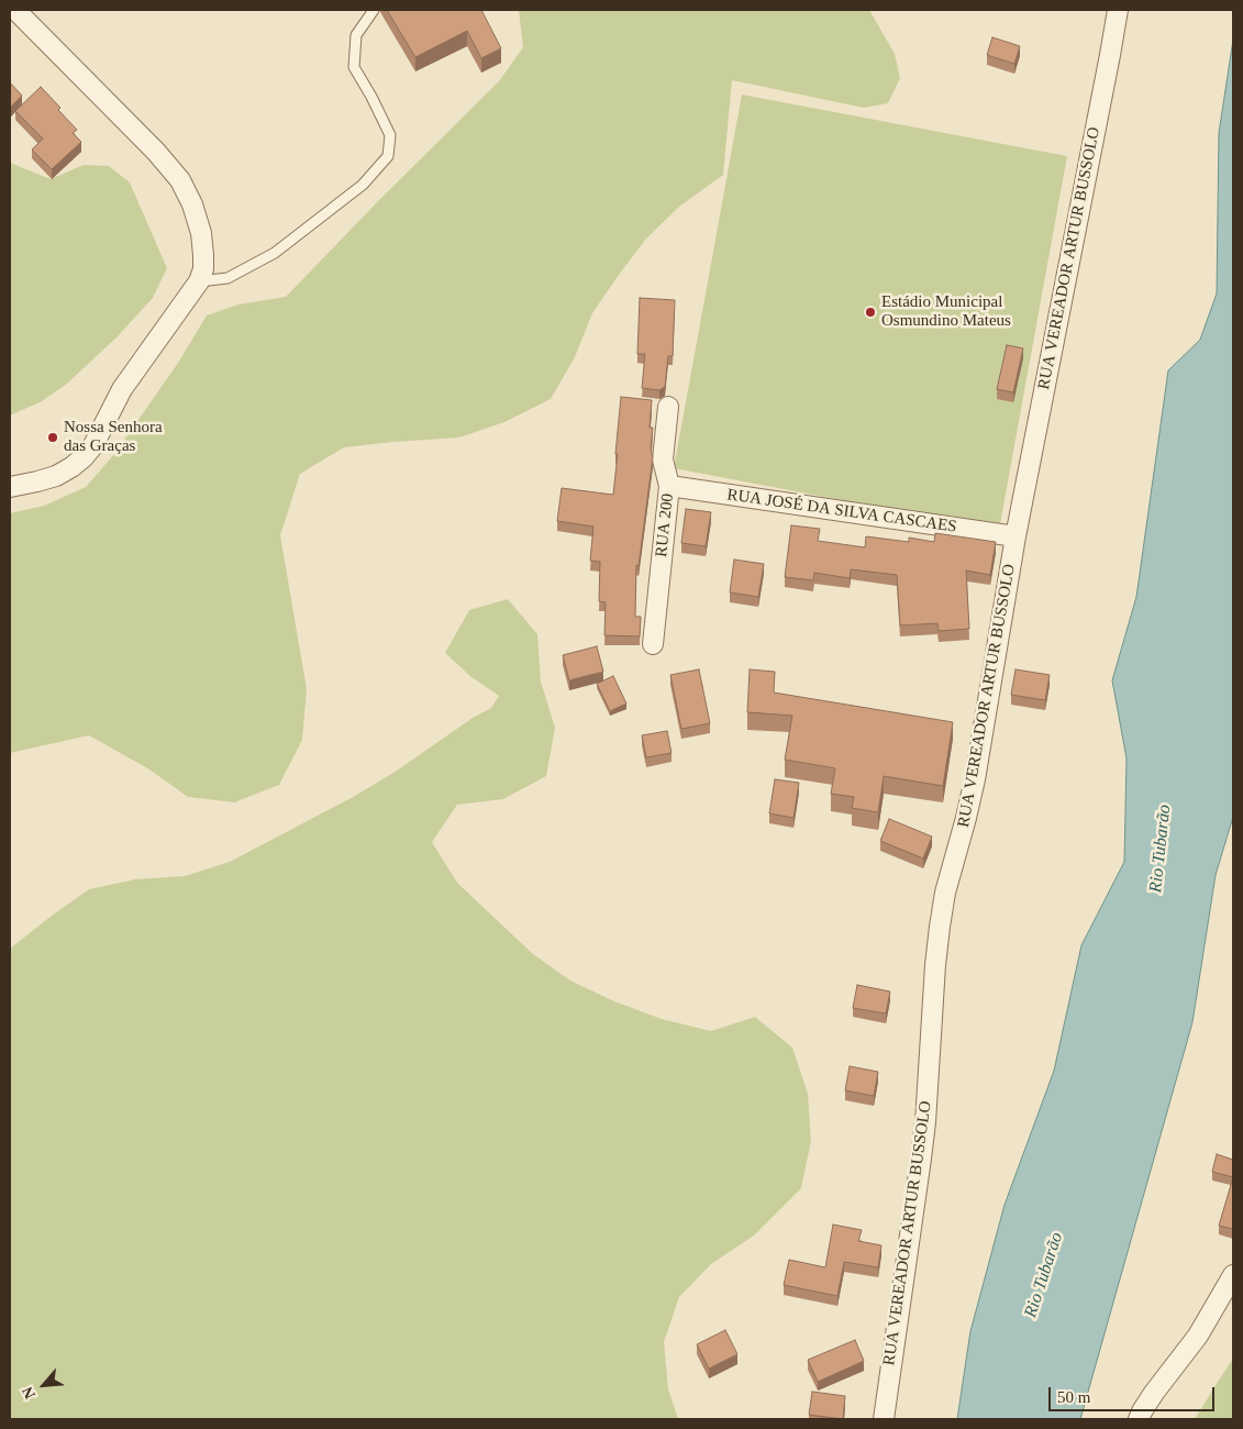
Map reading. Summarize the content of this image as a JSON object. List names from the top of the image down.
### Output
{
  "streets": {
    "street": ["RUA VEREADOR ARTUR BUSSOLO", "RUA JOSÉ DA SILVA CASCAES", "RUA 200"]
  },
  "crossings": [
    ["RUA VEREADOR ARTUR BUSSOLO", "RUA JOSÉ DA SILVA CASCAES"],
    ["RUA JOSÉ DA SILVA CASCAES", "RUA 200"]
  ],
  "water": ["Rio Tubarão"],
  "places": ["Estádio Municipal Osmundino Mateus", "Nossa Senhora das Graças"],
  "scale_bar": "50 m",
  "north": "bottom left"
}
